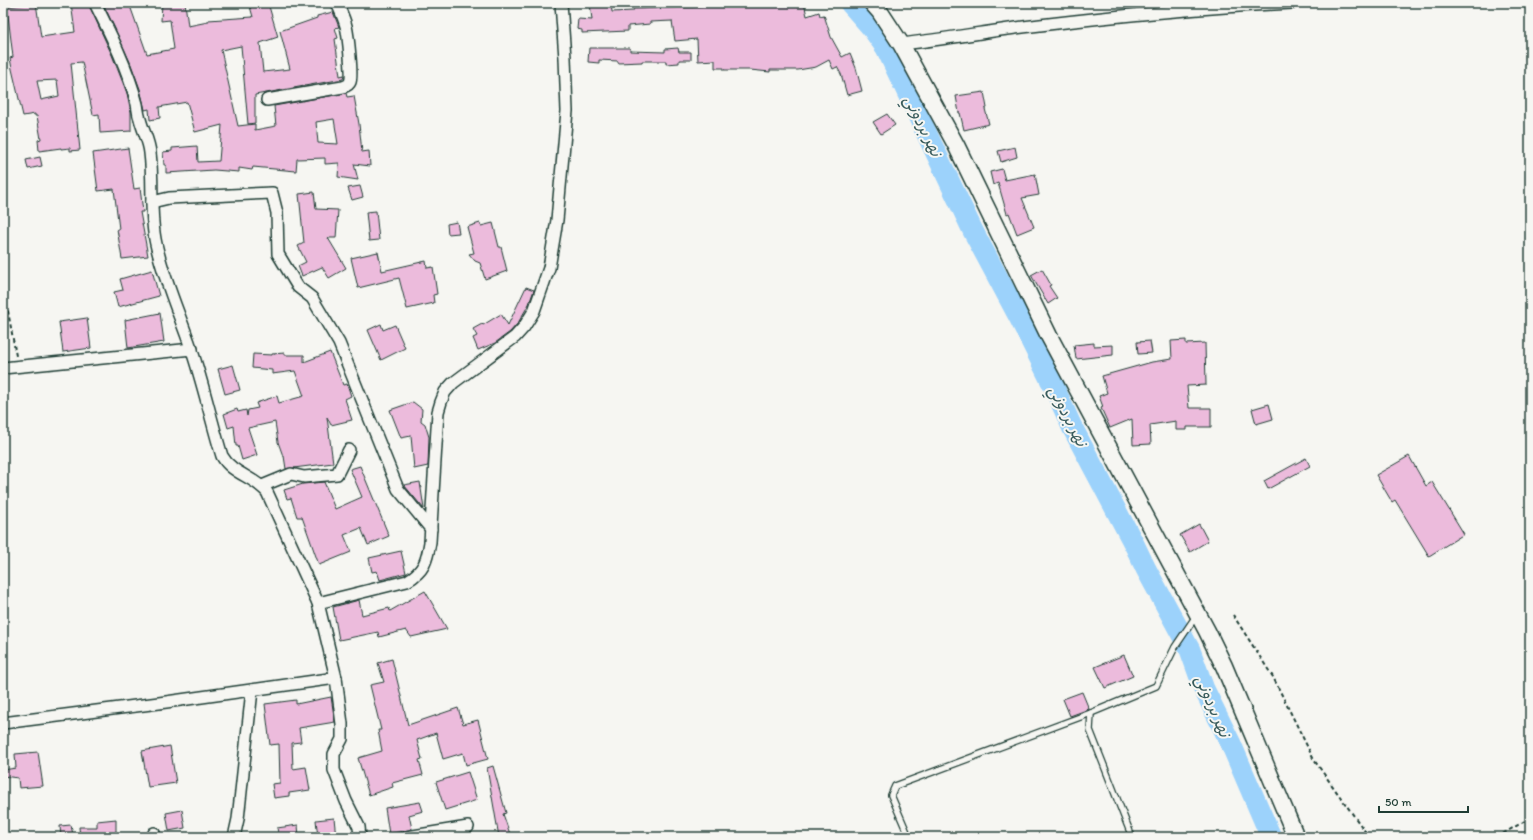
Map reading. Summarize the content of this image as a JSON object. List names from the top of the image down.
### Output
{
  "water": ["نهر بردوني"],
  "scale_bar": "50 m"
}
